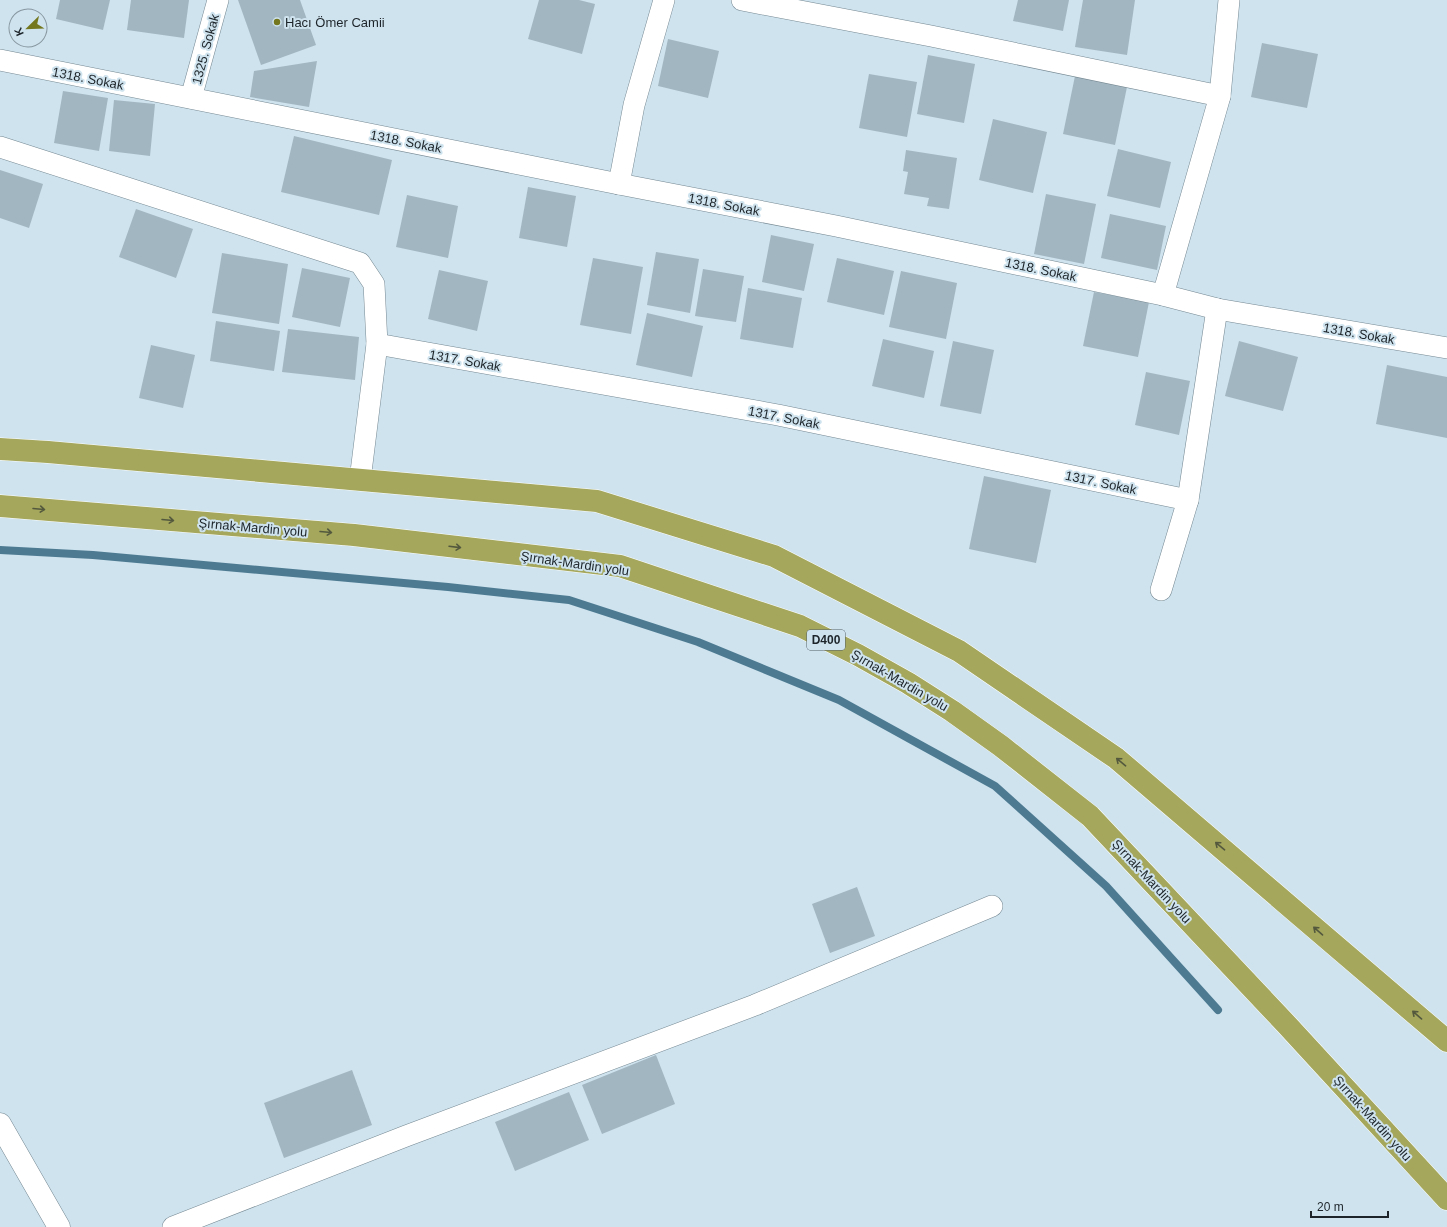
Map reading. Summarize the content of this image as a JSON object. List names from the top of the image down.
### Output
{
  "streets": {
    "highway": ["Şırnak-Mardin yolu", "D400"],
    "street": ["1325. Sokak", "1318. Sokak", "1317. Sokak"]
  },
  "crossings": [
    ["1325. Sokak", "1318. Sokak"]
  ],
  "places": ["Hacı Ömer Camii"],
  "scale_bar": "20 m",
  "north": "bottom left"
}
